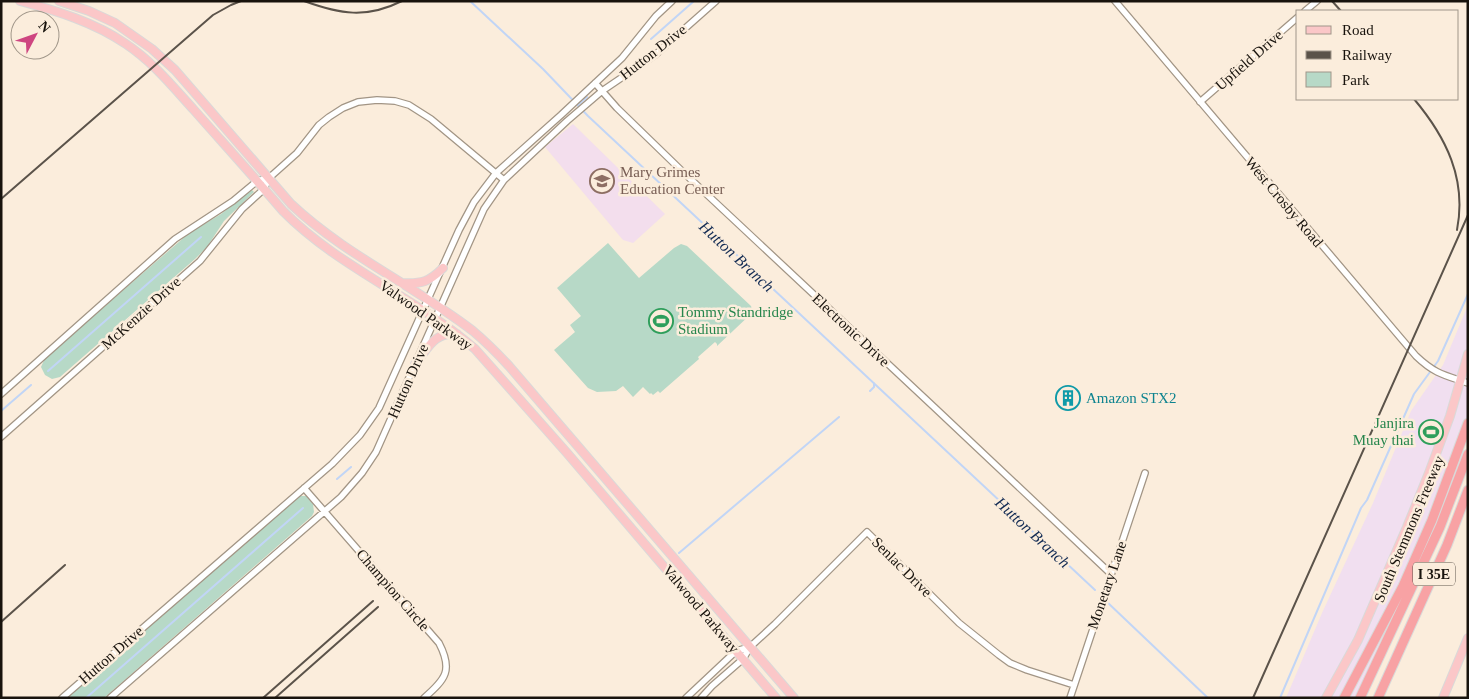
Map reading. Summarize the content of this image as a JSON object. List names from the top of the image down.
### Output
{
  "streets": {
    "highway": ["South Stemmons Freeway", "I 35E"],
    "main road": ["Valwood Parkway"],
    "street": [
      "Hutton Drive",
      "Upfield Drive",
      "West Crosby Road",
      "McKenzie Drive",
      "Electronic Drive",
      "Senlac Drive",
      "Monetary Lane",
      "Champion Circle"
    ]
  },
  "crossings": [
    ["Hutton Drive", "McKenzie Drive"],
    ["Hutton Drive", "Valwood Parkway"],
    ["Hutton Drive", "Electronic Drive"],
    ["Hutton Drive", "Champion Circle"],
    ["Upfield Drive", "West Crosby Road"],
    ["McKenzie Drive", "Valwood Parkway"],
    ["Valwood Parkway", "Senlac Drive"],
    ["Electronic Drive", "Monetary Lane"],
    ["Senlac Drive", "Monetary Lane"]
  ],
  "water": ["Hutton Branch"],
  "places": {
    "school or university": ["Mary Grimes Education Center"],
    "sports": ["Tommy Standridge Stadium", "Janjira Muay thai"],
    "building": ["Amazon STX2"]
  },
  "legend": ["Road", "Railway", "Park"],
  "north": "top right"
}
